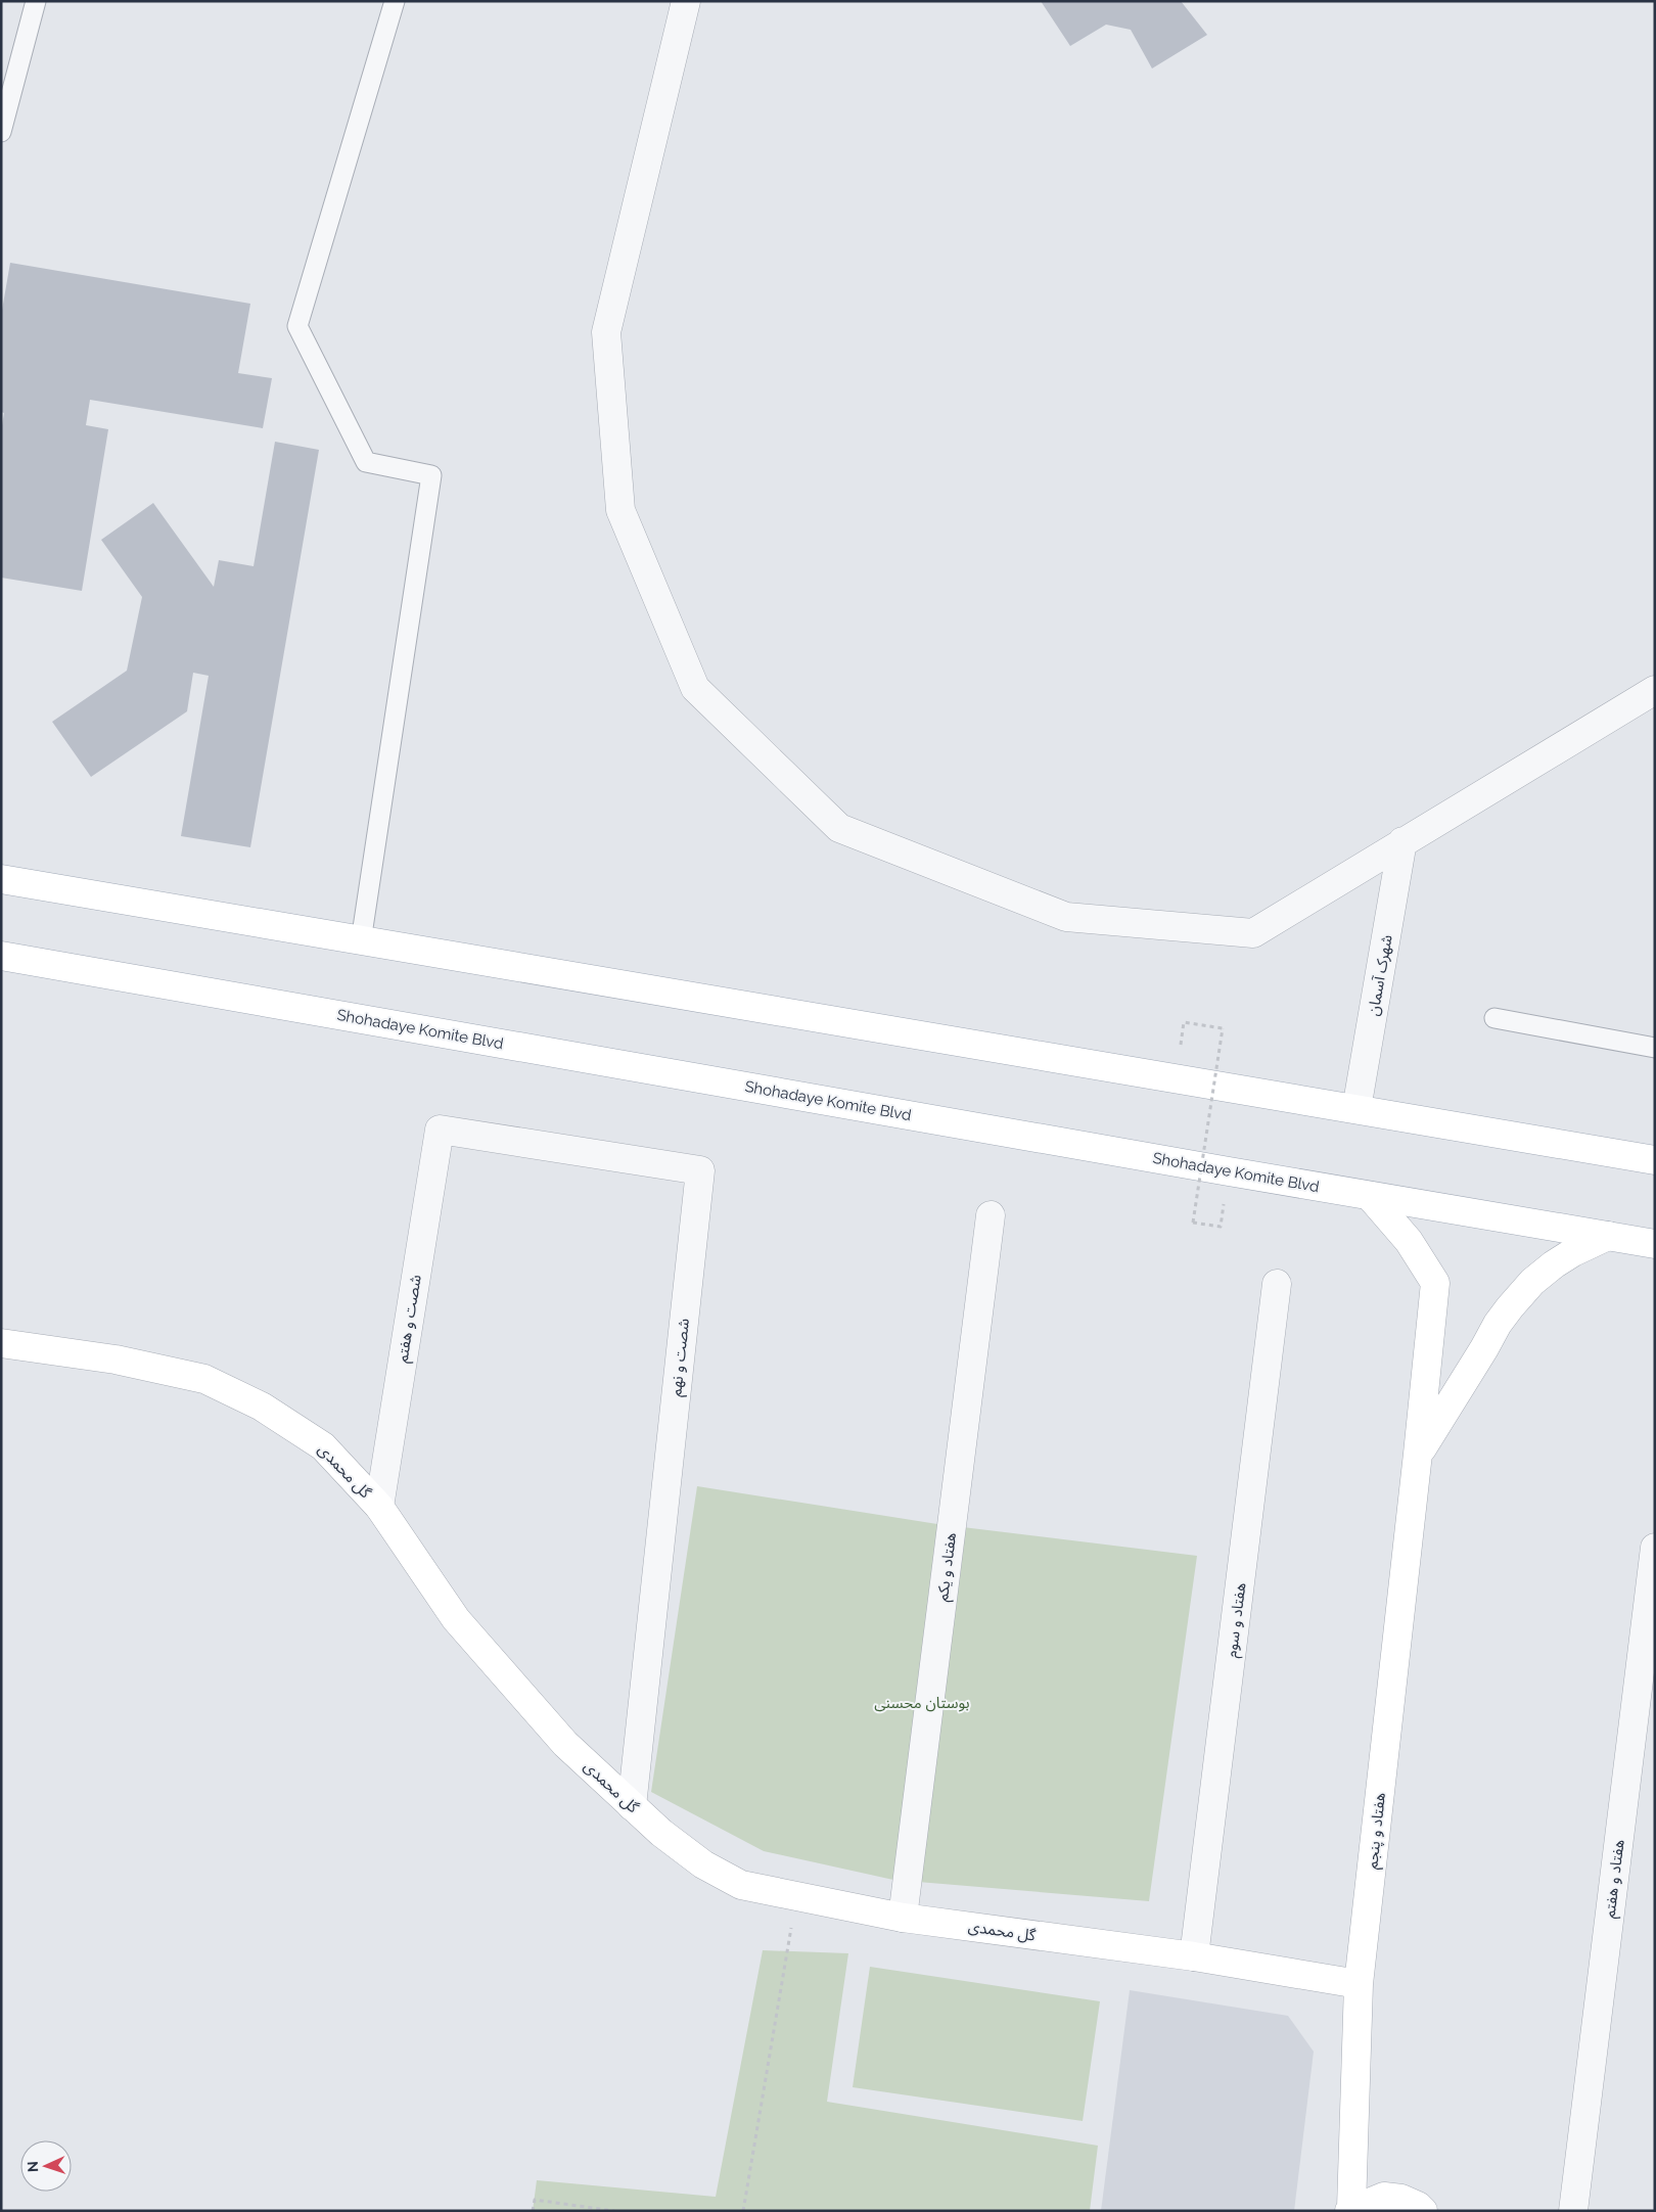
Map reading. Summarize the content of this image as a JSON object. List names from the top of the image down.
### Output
{
  "streets": {
    "main road": ["Shohadaye Komite Blvd", "گل محمدی", "هفتاد و پنجم"],
    "street": [
      "شهرک آسمان",
      "شصت و هفتم",
      "شصت و نهم",
      "هفتاد و یکم",
      "هفتاد و سوم",
      "هفتاد و هفتم"
    ]
  },
  "crossings": [
    ["Shohadaye Komite Blvd", "هفتاد و پنجم"],
    ["شصت و هفتم", "شصت و نهم"],
    ["شصت و هفتم", "گل محمدی"],
    ["شصت و نهم", "گل محمدی"],
    ["گل محمدی", "هفتاد و یکم"],
    ["گل محمدی", "هفتاد و سوم"],
    ["گل محمدی", "هفتاد و پنجم"]
  ],
  "parks": ["بوستان محسنی"],
  "north": "left"
}
